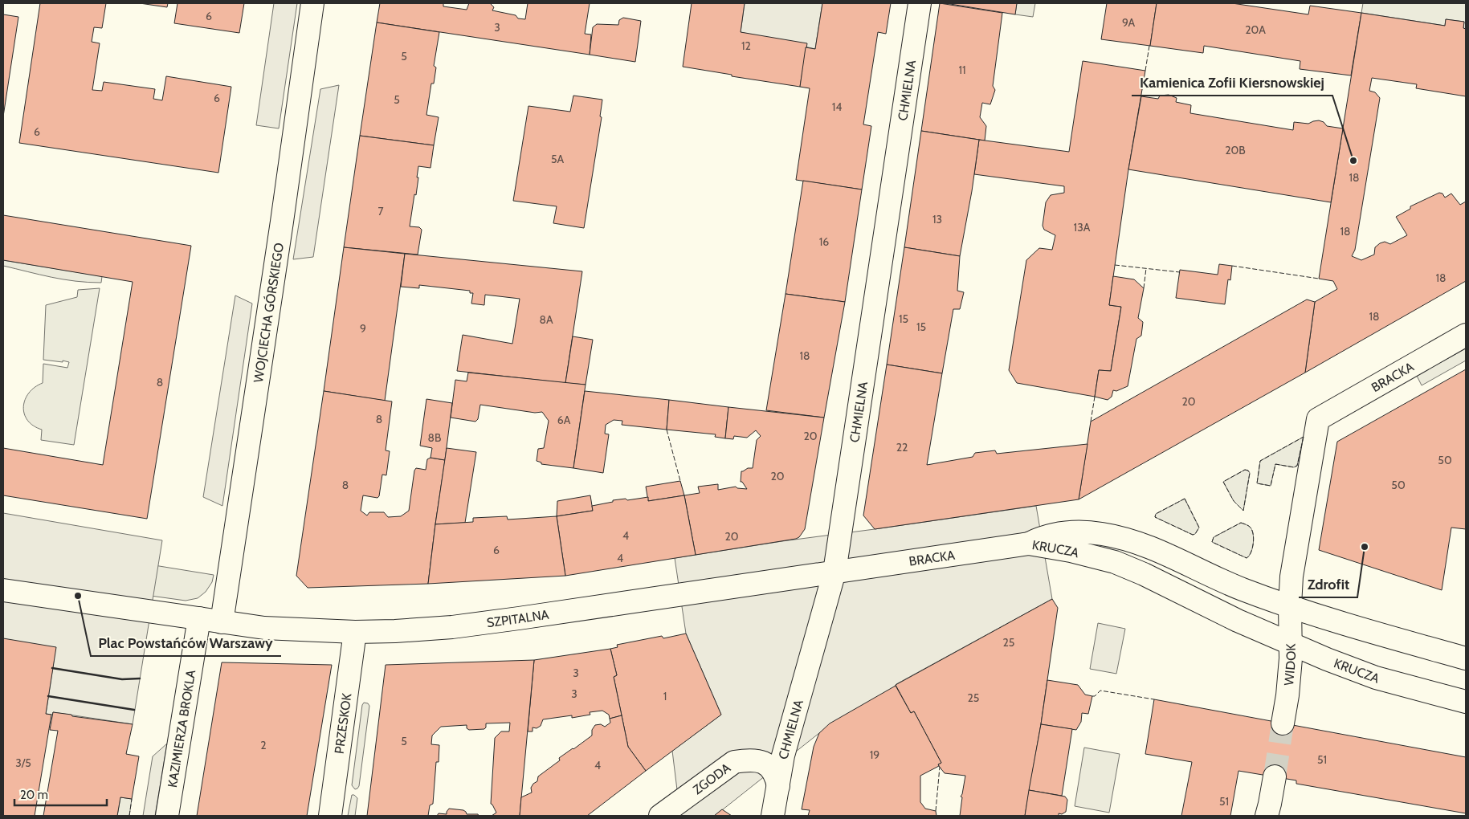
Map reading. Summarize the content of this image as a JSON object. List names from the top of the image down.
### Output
{
  "streets": {
    "street": [
      "CHMIELNA",
      "WOJCIECHA GÓRSKIEGO",
      "BRACKA",
      "KRUCZA",
      "SZPITALNA",
      "WIDOK",
      "PRZESKOK",
      "KAZIMIERZA BROKLA",
      "ZGODA"
    ]
  },
  "crossings": [
    ["CHMIELNA", "BRACKA"],
    ["CHMIELNA", "SZPITALNA"],
    ["CHMIELNA", "ZGODA"],
    ["WOJCIECHA GÓRSKIEGO", "SZPITALNA"],
    ["BRACKA", "KRUCZA"],
    ["BRACKA", "SZPITALNA"],
    ["BRACKA", "WIDOK"],
    ["KRUCZA", "WIDOK"],
    ["SZPITALNA", "PRZESKOK"],
    ["SZPITALNA", "KAZIMIERZA BROKLA"]
  ],
  "places": ["Kamienica Zofii Kiersnowskiej", "Zdrofit", "Plac Powstańców Warszawy"],
  "house_numbers": [
    "6",
    "9A",
    "3",
    "20A",
    "12",
    "5",
    "11",
    "6",
    "5",
    "14",
    "6",
    "20B",
    "5A",
    "18",
    "7",
    "13",
    "13A",
    "18",
    "16",
    "18",
    "18",
    "15",
    "8A",
    "15",
    "9",
    "18",
    "8",
    "20",
    "8",
    "6A",
    "20",
    "8B",
    "22",
    "50",
    "20",
    "8",
    "50",
    "4",
    "20",
    "6",
    "4",
    "25",
    "3",
    "3",
    "1",
    "25",
    "5",
    "2",
    "19",
    "51",
    "3/5",
    "4",
    "51"
  ],
  "scale_bar": "20 m"
}
